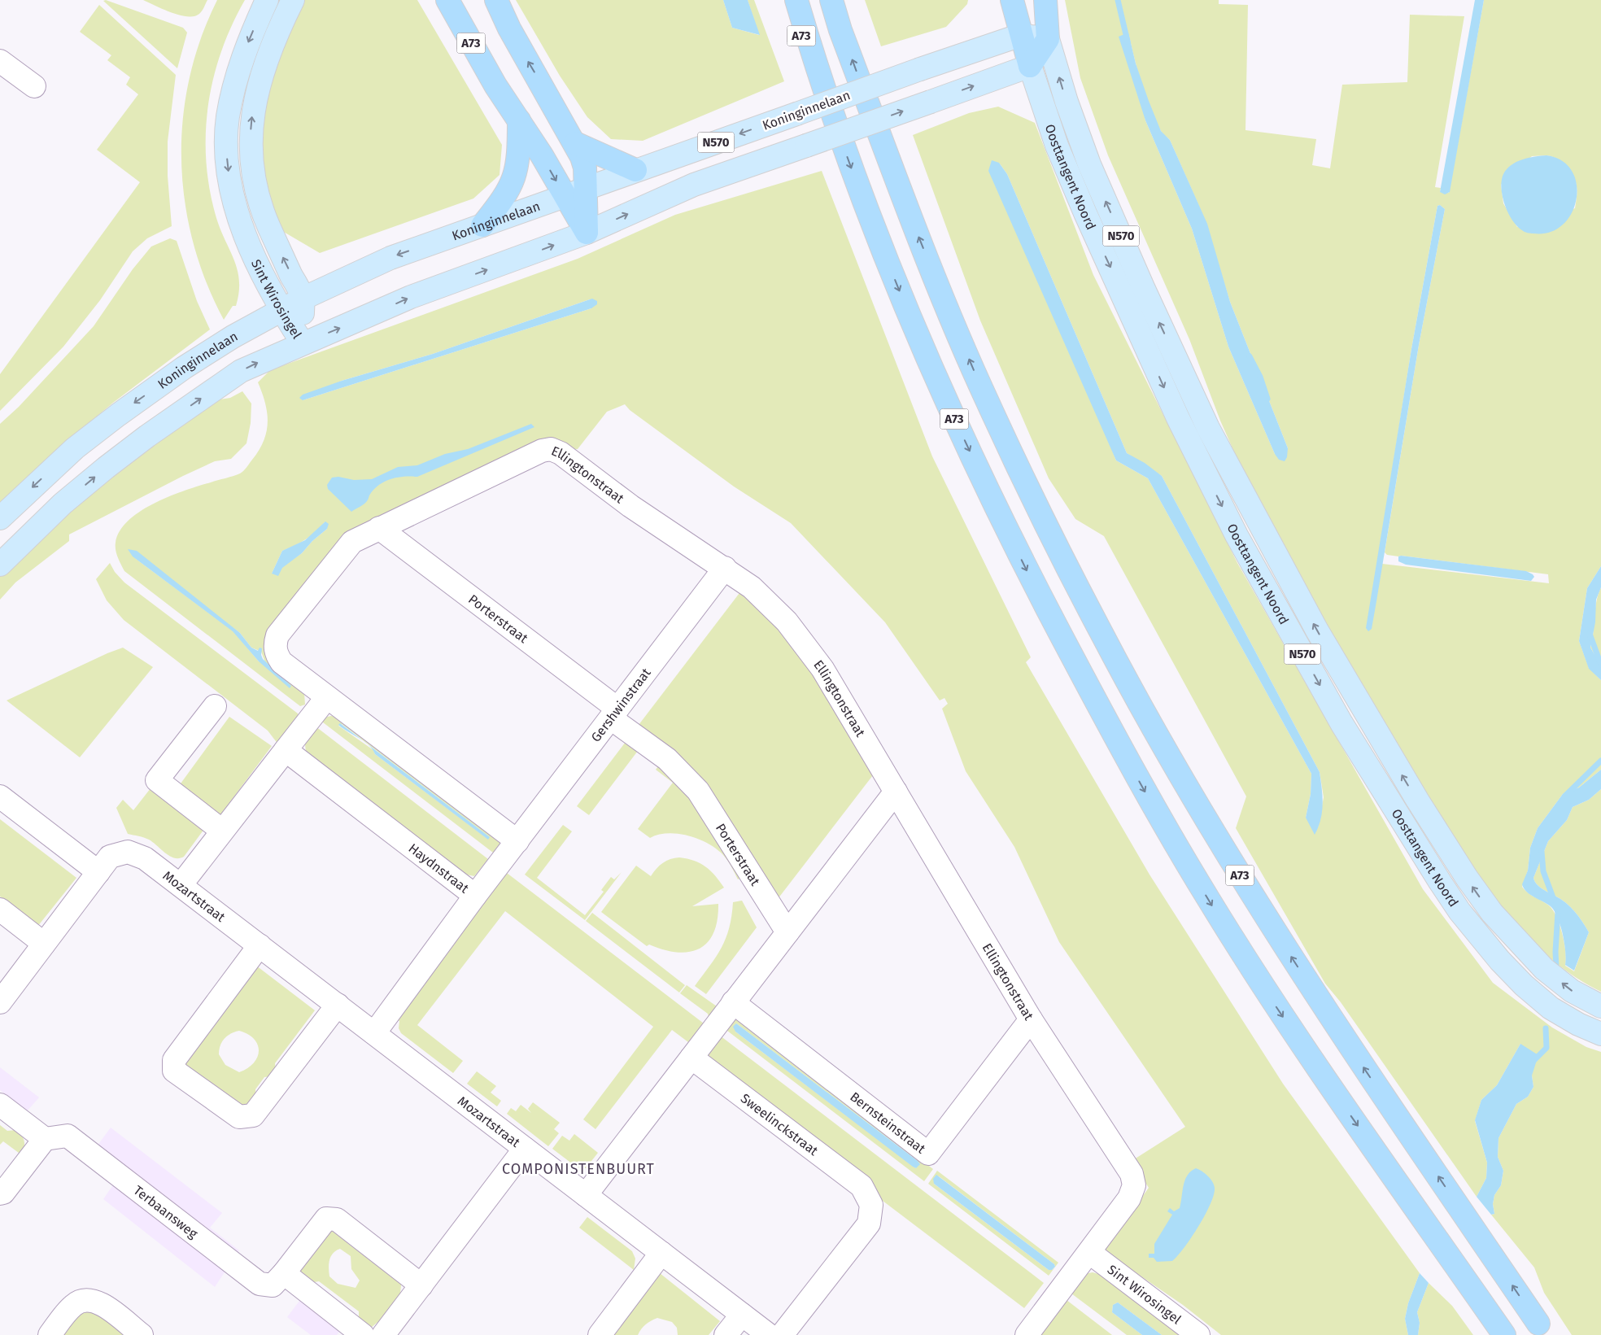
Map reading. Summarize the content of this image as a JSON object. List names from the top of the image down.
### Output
{
  "streets": {
    "highway": ["A73"],
    "main road": [
      "Koninginnelaan",
      "N570",
      "Oosttangent Noord",
      "Sint Wirosingel"
    ],
    "street": [
      "Ellingtonstraat",
      "Porterstraat",
      "Gershwinstraat",
      "Haydnstraat",
      "Mozartstraat",
      "Bernsteinstraat",
      "Sweelinckstraat",
      "Terbaansweg"
    ]
  },
  "crossings": [
    ["A73", "Koninginnelaan"],
    ["A73", "N570"],
    ["Koninginnelaan", "Oosttangent Noord"],
    ["Koninginnelaan", "Sint Wirosingel"],
    ["N570", "Oosttangent Noord"],
    ["N570", "Sint Wirosingel"],
    ["Sint Wirosingel", "Ellingtonstraat"],
    ["Ellingtonstraat", "Porterstraat"],
    ["Ellingtonstraat", "Gershwinstraat"],
    ["Ellingtonstraat", "Bernsteinstraat"],
    ["Porterstraat", "Gershwinstraat"],
    ["Gershwinstraat", "Haydnstraat"],
    ["Haydnstraat", "Mozartstraat"]
  ],
  "districts": ["COMPONISTENBUURT"]
}
